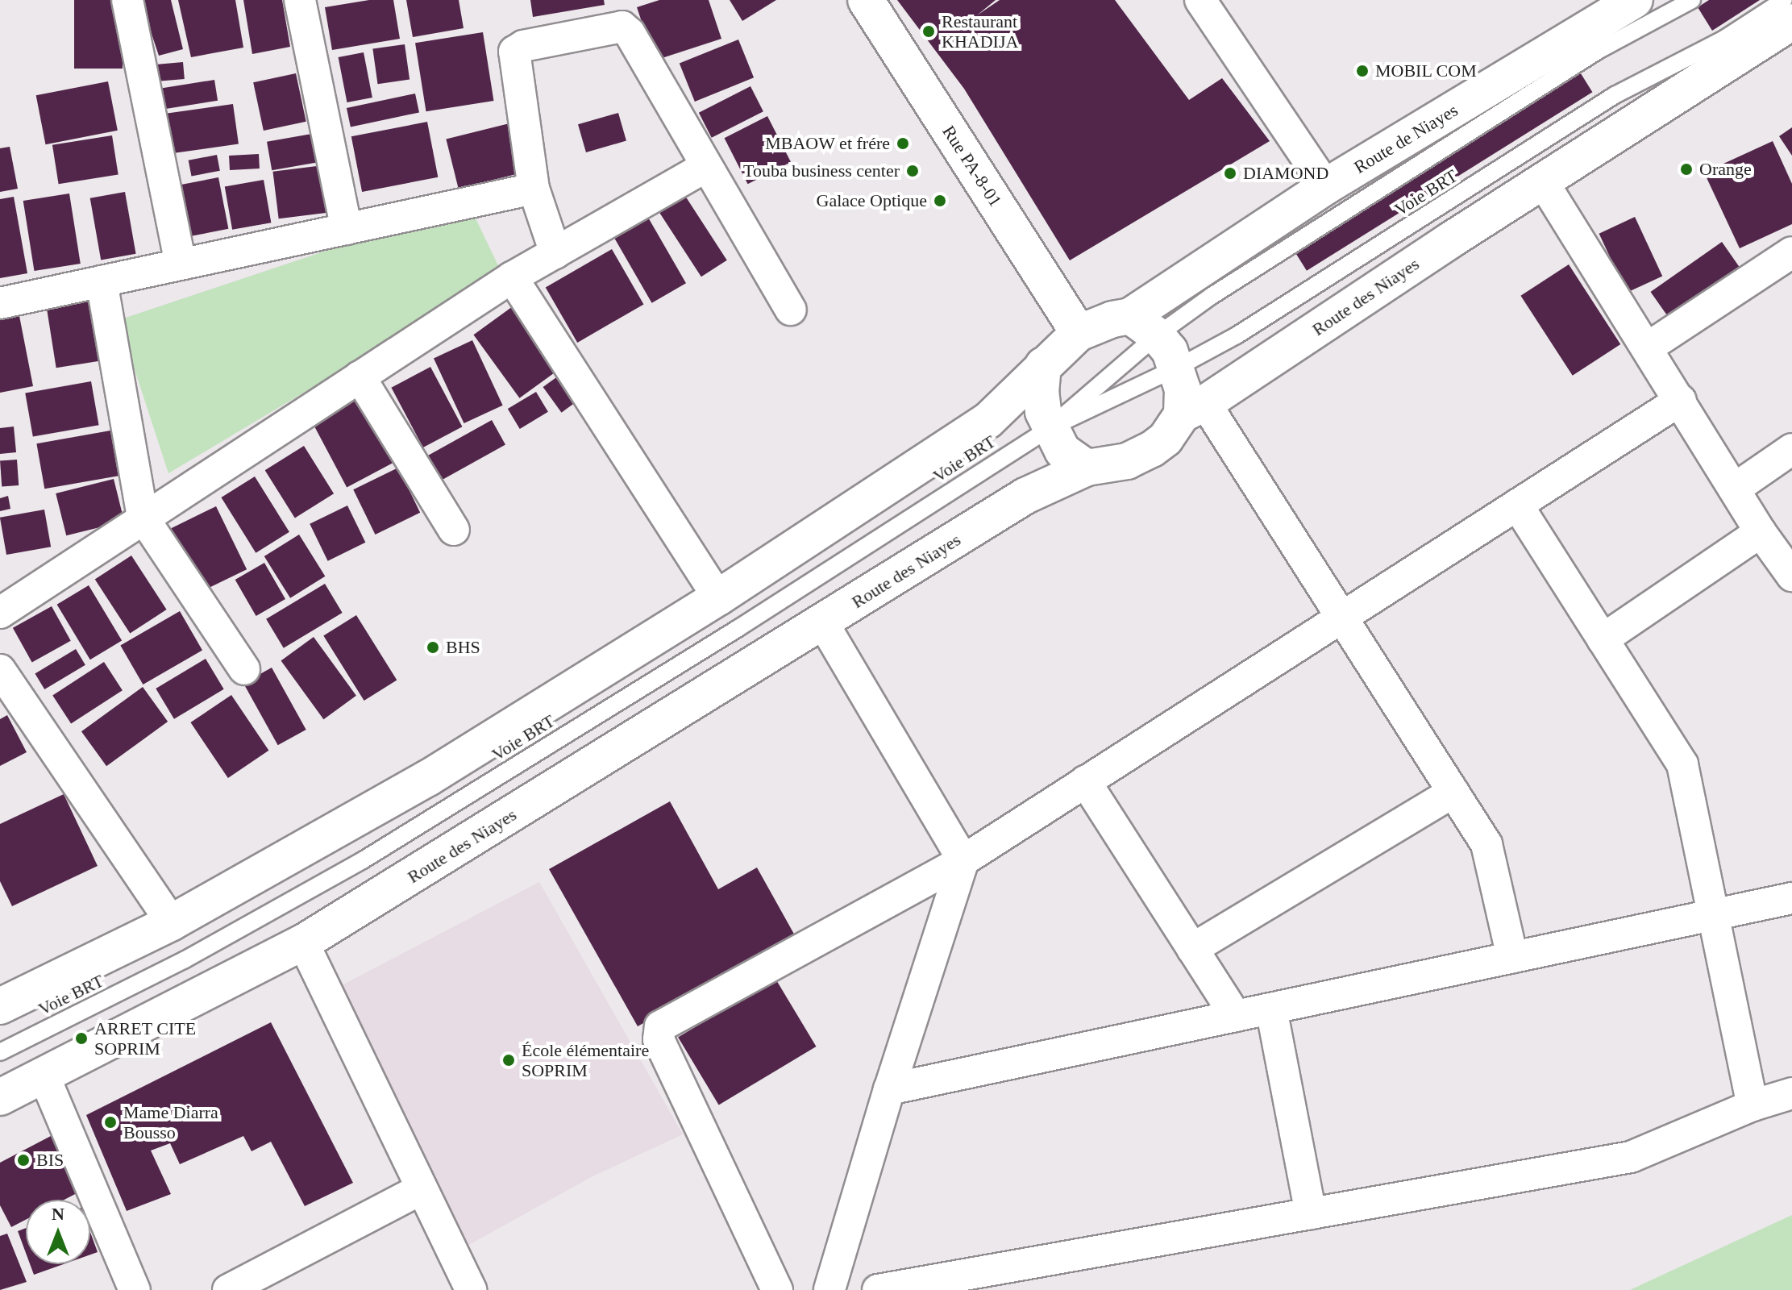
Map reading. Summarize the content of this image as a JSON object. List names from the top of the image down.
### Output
{
  "streets": {
    "main road": ["Route de Niayes", "Rue PA-8-01", "Route des Niayes"],
    "lane": ["Voie BRT"]
  },
  "crossings": [
    ["Route de Niayes", "Rue PA-8-01"],
    ["Route de Niayes", "Voie BRT"]
  ],
  "places": [
    "Restaurant KHADIJA",
    "MOBIL COM",
    "MBAOW et frére",
    "Orange",
    "Touba business center",
    "DIAMOND",
    "Galace Optique",
    "BHS",
    "ARRET CITE SOPRIM",
    "École élémentaire SOPRIM",
    "Mame Diarra Bousso",
    "BIS"
  ],
  "north": "top"
}
